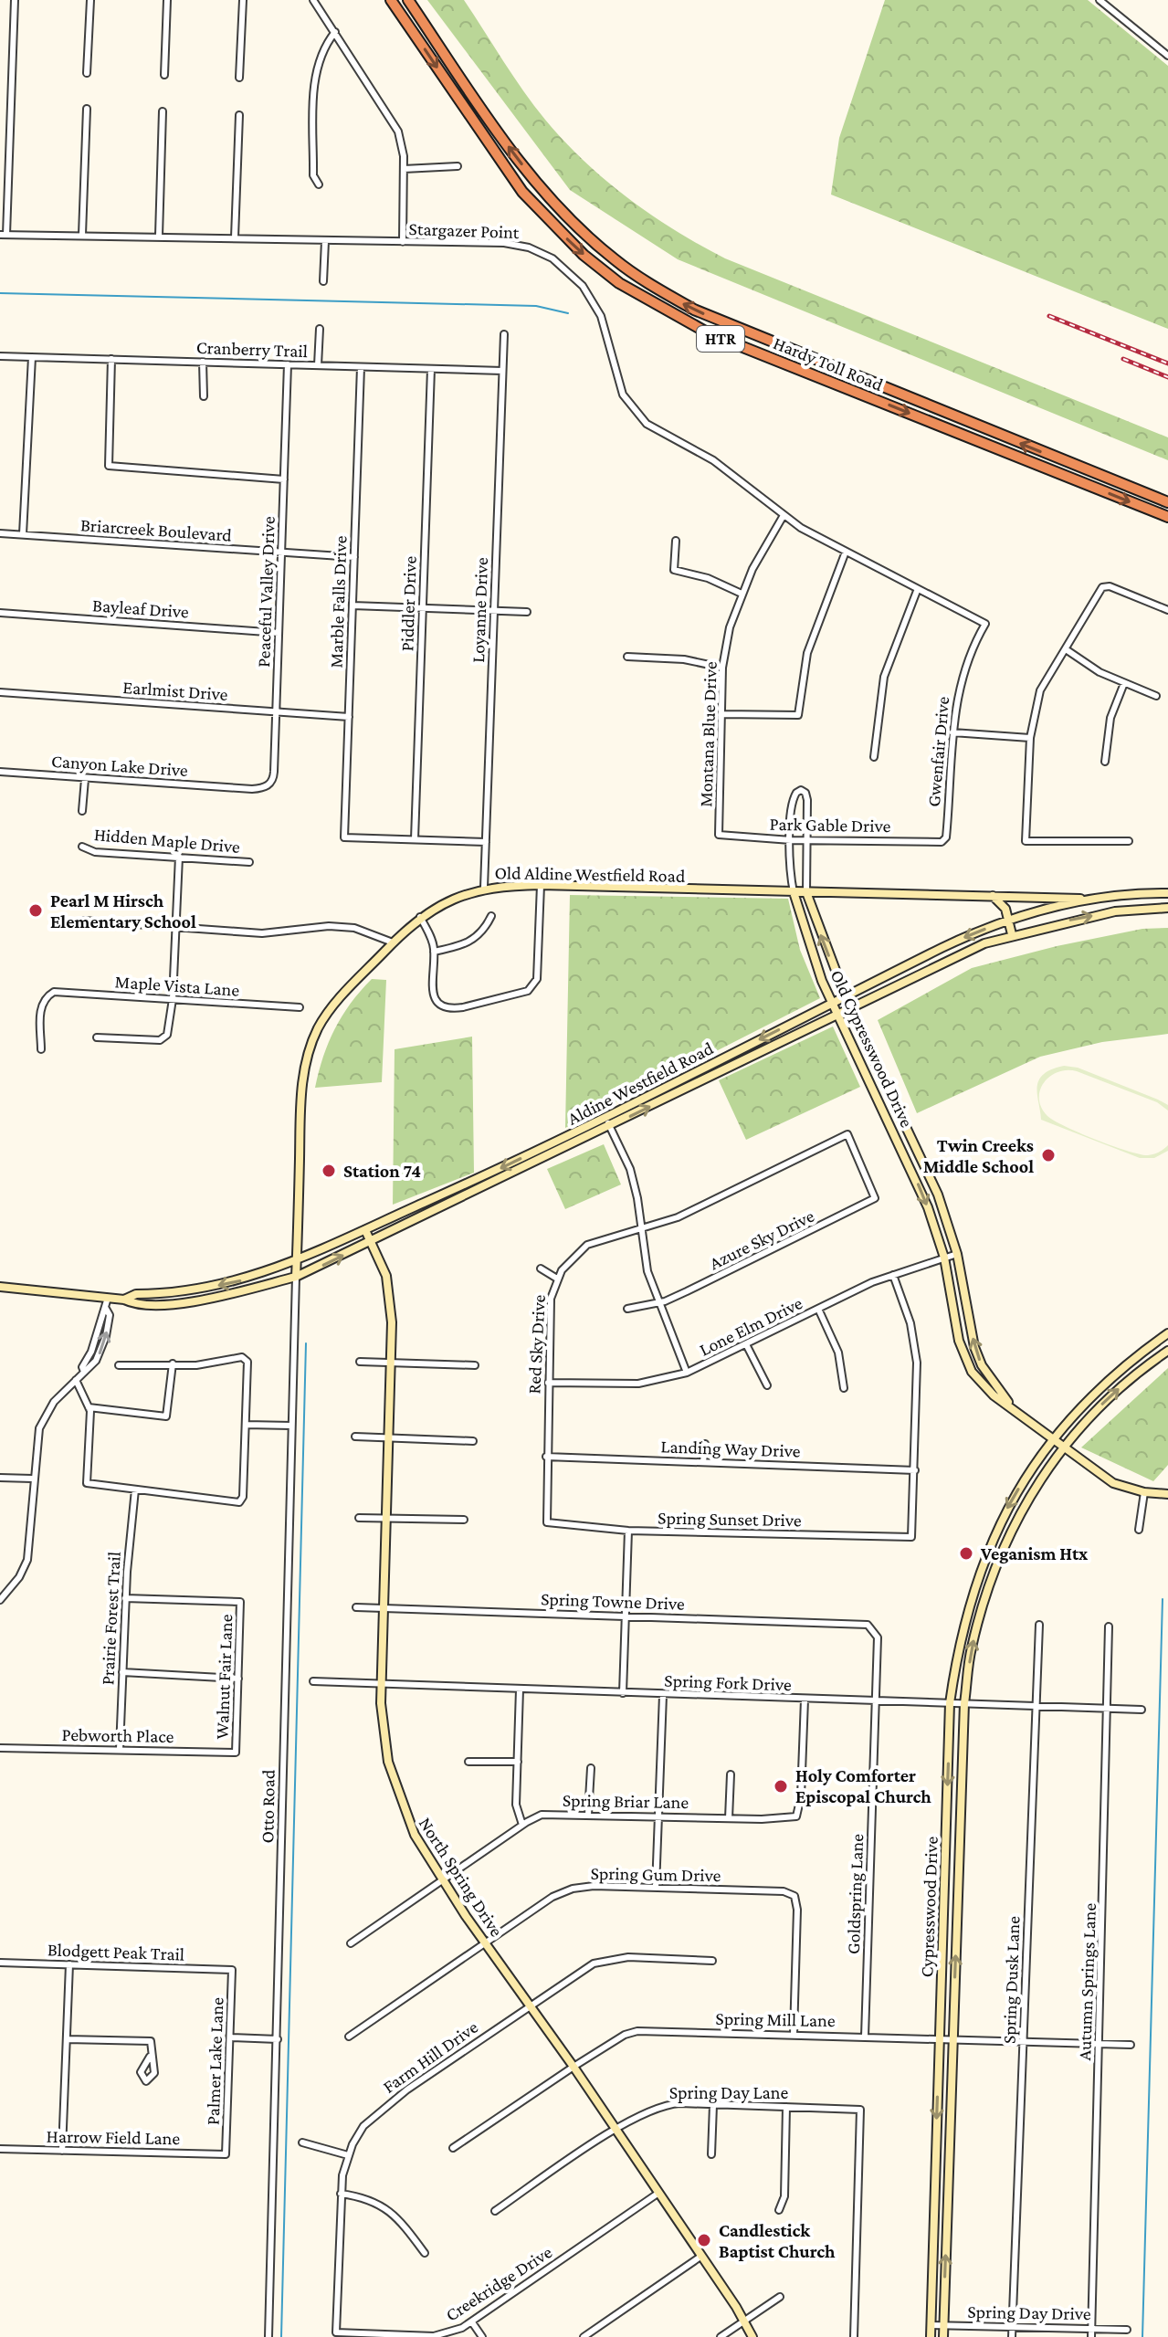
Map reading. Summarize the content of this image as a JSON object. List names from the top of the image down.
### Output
{
  "streets": {
    "highway": ["HTR", "Hardy Toll Road"],
    "main road": [
      "Old Aldine Westfield Road",
      "Old Cypresswood Drive",
      "Aldine Westfield Road",
      "North Spring Drive",
      "Cypresswood Drive"
    ],
    "street": [
      "Stargazer Point",
      "Cranberry Trail",
      "Briarcreek Boulevard",
      "Peaceful Valley Drive",
      "Marble Falls Drive",
      "Piddler Drive",
      "Bayleaf Drive",
      "Loyanne Drive",
      "Earlmist Drive",
      "Montana Blue Drive",
      "Gwenfair Drive",
      "Canyon Lake Drive",
      "Park Gable Drive",
      "Hidden Maple Drive",
      "Maple Vista Lane",
      "Azure Sky Drive",
      "Lone Elm Drive",
      "Red Sky Drive",
      "Landing Way Drive",
      "Spring Sunset Drive",
      "Spring Towne Drive",
      "Prairie Forest Trail",
      "Walnut Fair Lane",
      "Spring Fork Drive",
      "Pebworth Place",
      "Spring Briar Lane",
      "Otto Road",
      "Spring Gum Drive",
      "Goldspring Lane",
      "Blodgett Peak Trail",
      "Spring Dusk Lane",
      "Autumn Springs Lane",
      "Spring Mill Lane",
      "Farm Hill Drive",
      "Palmer Lake Lane",
      "Spring Day Lane",
      "Harrow Field Lane",
      "Creekridge Drive",
      "Spring Day Drive"
    ]
  },
  "crossings": [
    ["Stargazer Point", "Montana Blue Drive"],
    ["Stargazer Point", "Gwenfair Drive"],
    ["Cranberry Trail", "Peaceful Valley Drive"],
    ["Cranberry Trail", "Marble Falls Drive"],
    ["Cranberry Trail", "Piddler Drive"],
    ["Cranberry Trail", "Loyanne Drive"],
    ["Briarcreek Boulevard", "Peaceful Valley Drive"],
    ["Briarcreek Boulevard", "Marble Falls Drive"],
    ["Peaceful Valley Drive", "Bayleaf Drive"],
    ["Peaceful Valley Drive", "Earlmist Drive"],
    ["Peaceful Valley Drive", "Canyon Lake Drive"],
    ["Marble Falls Drive", "Piddler Drive"],
    ["Marble Falls Drive", "Earlmist Drive"],
    ["Loyanne Drive", "Old Aldine Westfield Road"],
    ["Montana Blue Drive", "Park Gable Drive"],
    ["Gwenfair Drive", "Park Gable Drive"],
    ["Old Aldine Westfield Road", "Old Cypresswood Drive"],
    ["Old Aldine Westfield Road", "Aldine Westfield Road"],
    ["Old Aldine Westfield Road", "Otto Road"],
    ["Old Cypresswood Drive", "Aldine Westfield Road"],
    ["Old Cypresswood Drive", "Lone Elm Drive"],
    ["Old Cypresswood Drive", "Cypresswood Drive"],
    ["Aldine Westfield Road", "Otto Road"],
    ["Aldine Westfield Road", "North Spring Drive"],
    ["Azure Sky Drive", "Red Sky Drive"],
    ["Lone Elm Drive", "Red Sky Drive"],
    ["Red Sky Drive", "Landing Way Drive"],
    ["Red Sky Drive", "Spring Sunset Drive"],
    ["Landing Way Drive", "Spring Sunset Drive"],
    ["Spring Towne Drive", "North Spring Drive"],
    ["Spring Towne Drive", "Goldspring Lane"],
    ["Prairie Forest Trail", "Walnut Fair Lane"],
    ["Prairie Forest Trail", "Pebworth Place"],
    ["Walnut Fair Lane", "Pebworth Place"],
    ["Spring Fork Drive", "Spring Briar Lane"],
    ["Spring Fork Drive", "North Spring Drive"],
    ["Spring Fork Drive", "Goldspring Lane"],
    ["Spring Fork Drive", "Cypresswood Drive"],
    ["Spring Fork Drive", "Spring Dusk Lane"],
    ["Spring Fork Drive", "Autumn Springs Lane"],
    ["Spring Briar Lane", "North Spring Drive"],
    ["Spring Gum Drive", "North Spring Drive"],
    ["Spring Gum Drive", "Spring Mill Lane"],
    ["North Spring Drive", "Spring Mill Lane"],
    ["North Spring Drive", "Farm Hill Drive"],
    ["North Spring Drive", "Spring Day Lane"],
    ["North Spring Drive", "Creekridge Drive"],
    ["Goldspring Lane", "Spring Mill Lane"],
    ["Cypresswood Drive", "Spring Mill Lane"],
    ["Cypresswood Drive", "Spring Day Drive"],
    ["Blodgett Peak Trail", "Palmer Lake Lane"],
    ["Spring Dusk Lane", "Spring Mill Lane"],
    ["Spring Dusk Lane", "Spring Day Drive"],
    ["Autumn Springs Lane", "Spring Mill Lane"],
    ["Autumn Springs Lane", "Spring Day Drive"],
    ["Farm Hill Drive", "Creekridge Drive"],
    ["Palmer Lake Lane", "Harrow Field Lane"]
  ],
  "places": [
    "Pearl M Hirsch Elementary School",
    "Twin Creeks Middle School",
    "Station 74",
    "Veganism Htx",
    "Holy Comforter Episcopal Church",
    "Candlestick Baptist Church"
  ]
}
